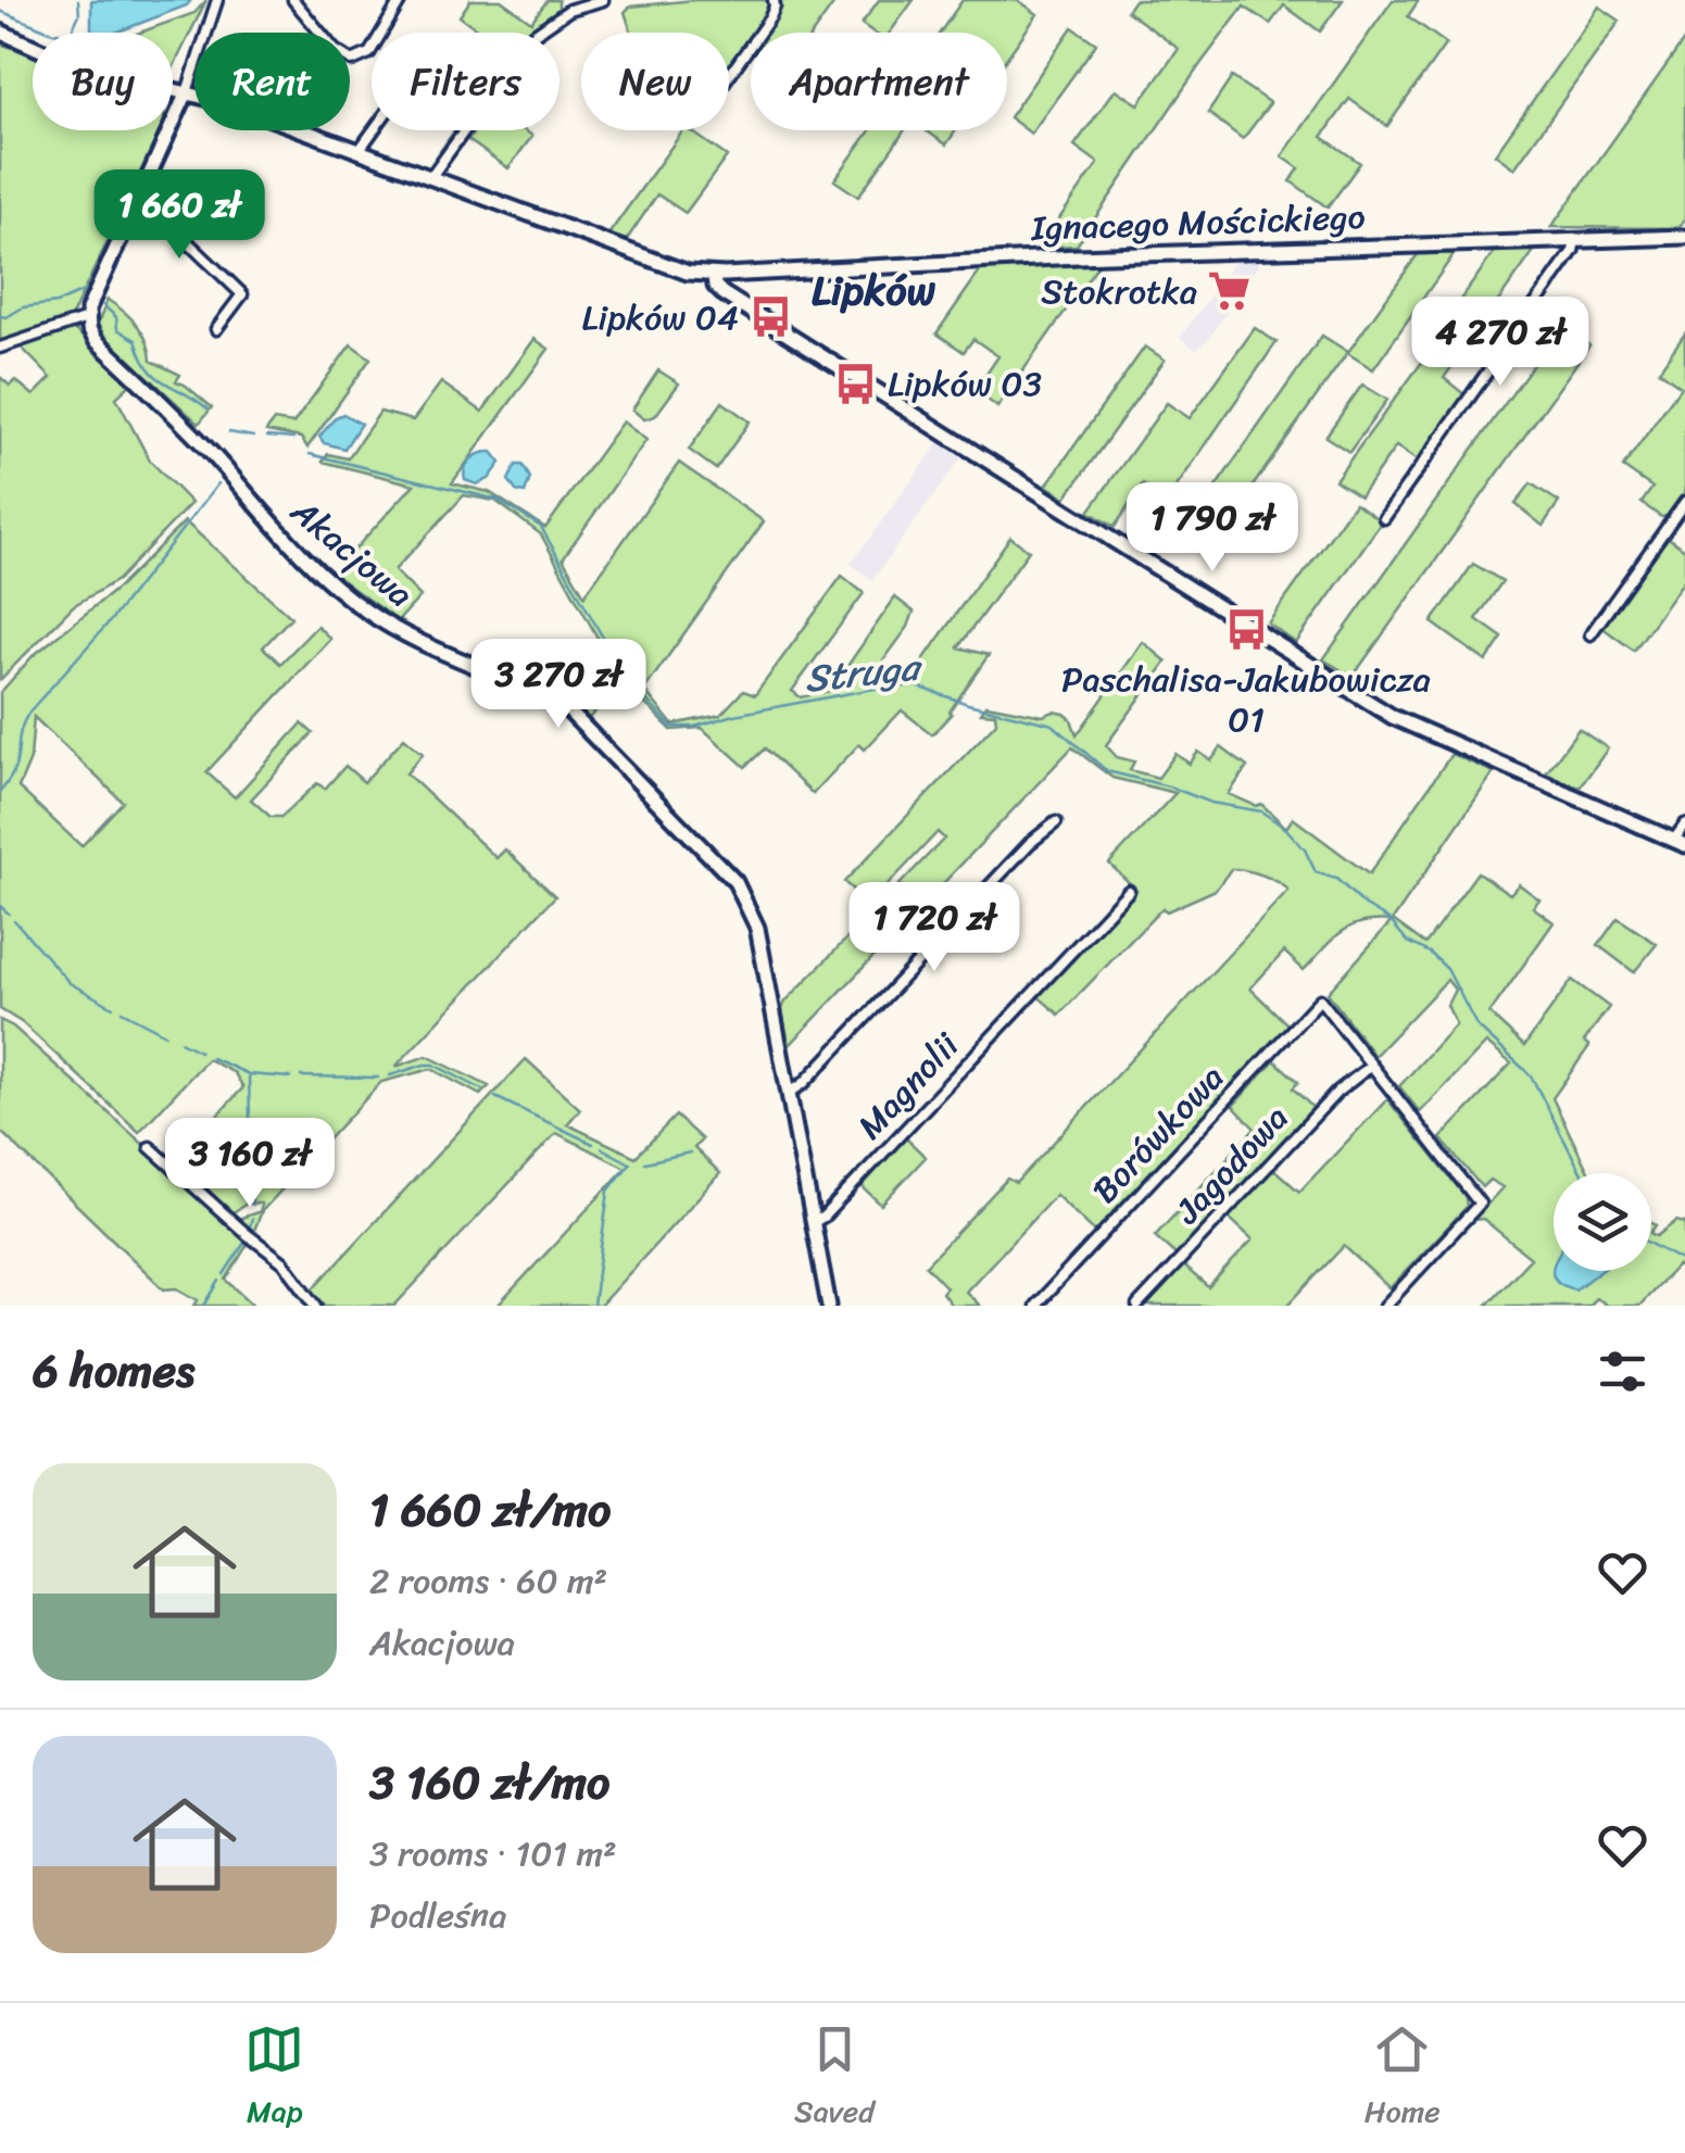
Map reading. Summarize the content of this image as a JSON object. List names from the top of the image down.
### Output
{
  "streets": {
    "street": [
      "Ignacego Mościckiego",
      "Akacjowa",
      "Magnolii",
      "Borówkowa",
      "Jagodowa"
    ]
  },
  "crossings": [
    ["Akacjowa", "Magnolii"],
    ["Borówkowa", "Jagodowa"]
  ],
  "districts": ["Lipków"],
  "water": ["Struga"],
  "places": {
    "supermarket": ["Stokrotka"],
    "bus stop": ["Lipków 04", "Lipków 03", "Paschalisa-Jakubowicza 01"]
  },
  "page": {
    "chip": [
      "Buy",
      "Rent",
      "Filters",
      "New",
      "Apartment"
    ],
    "price": [
      "1 660 zł",
      "4 270 zł",
      "1 790 zł",
      "3 270 zł",
      "1 720 zł",
      "3 160 zł"
    ],
    "heading": "6 homes",
    "list": [
      {
        "name": "1 660 zł/mo",
        "note": "2 rooms · 60 m² · Akacjowa"
      },
      {
        "name": "3 160 zł/mo",
        "note": "3 rooms · 101 m² · Podleśna"
      }
    ],
    "tabs": ["Map", "Saved", "Home"]
  }
}
